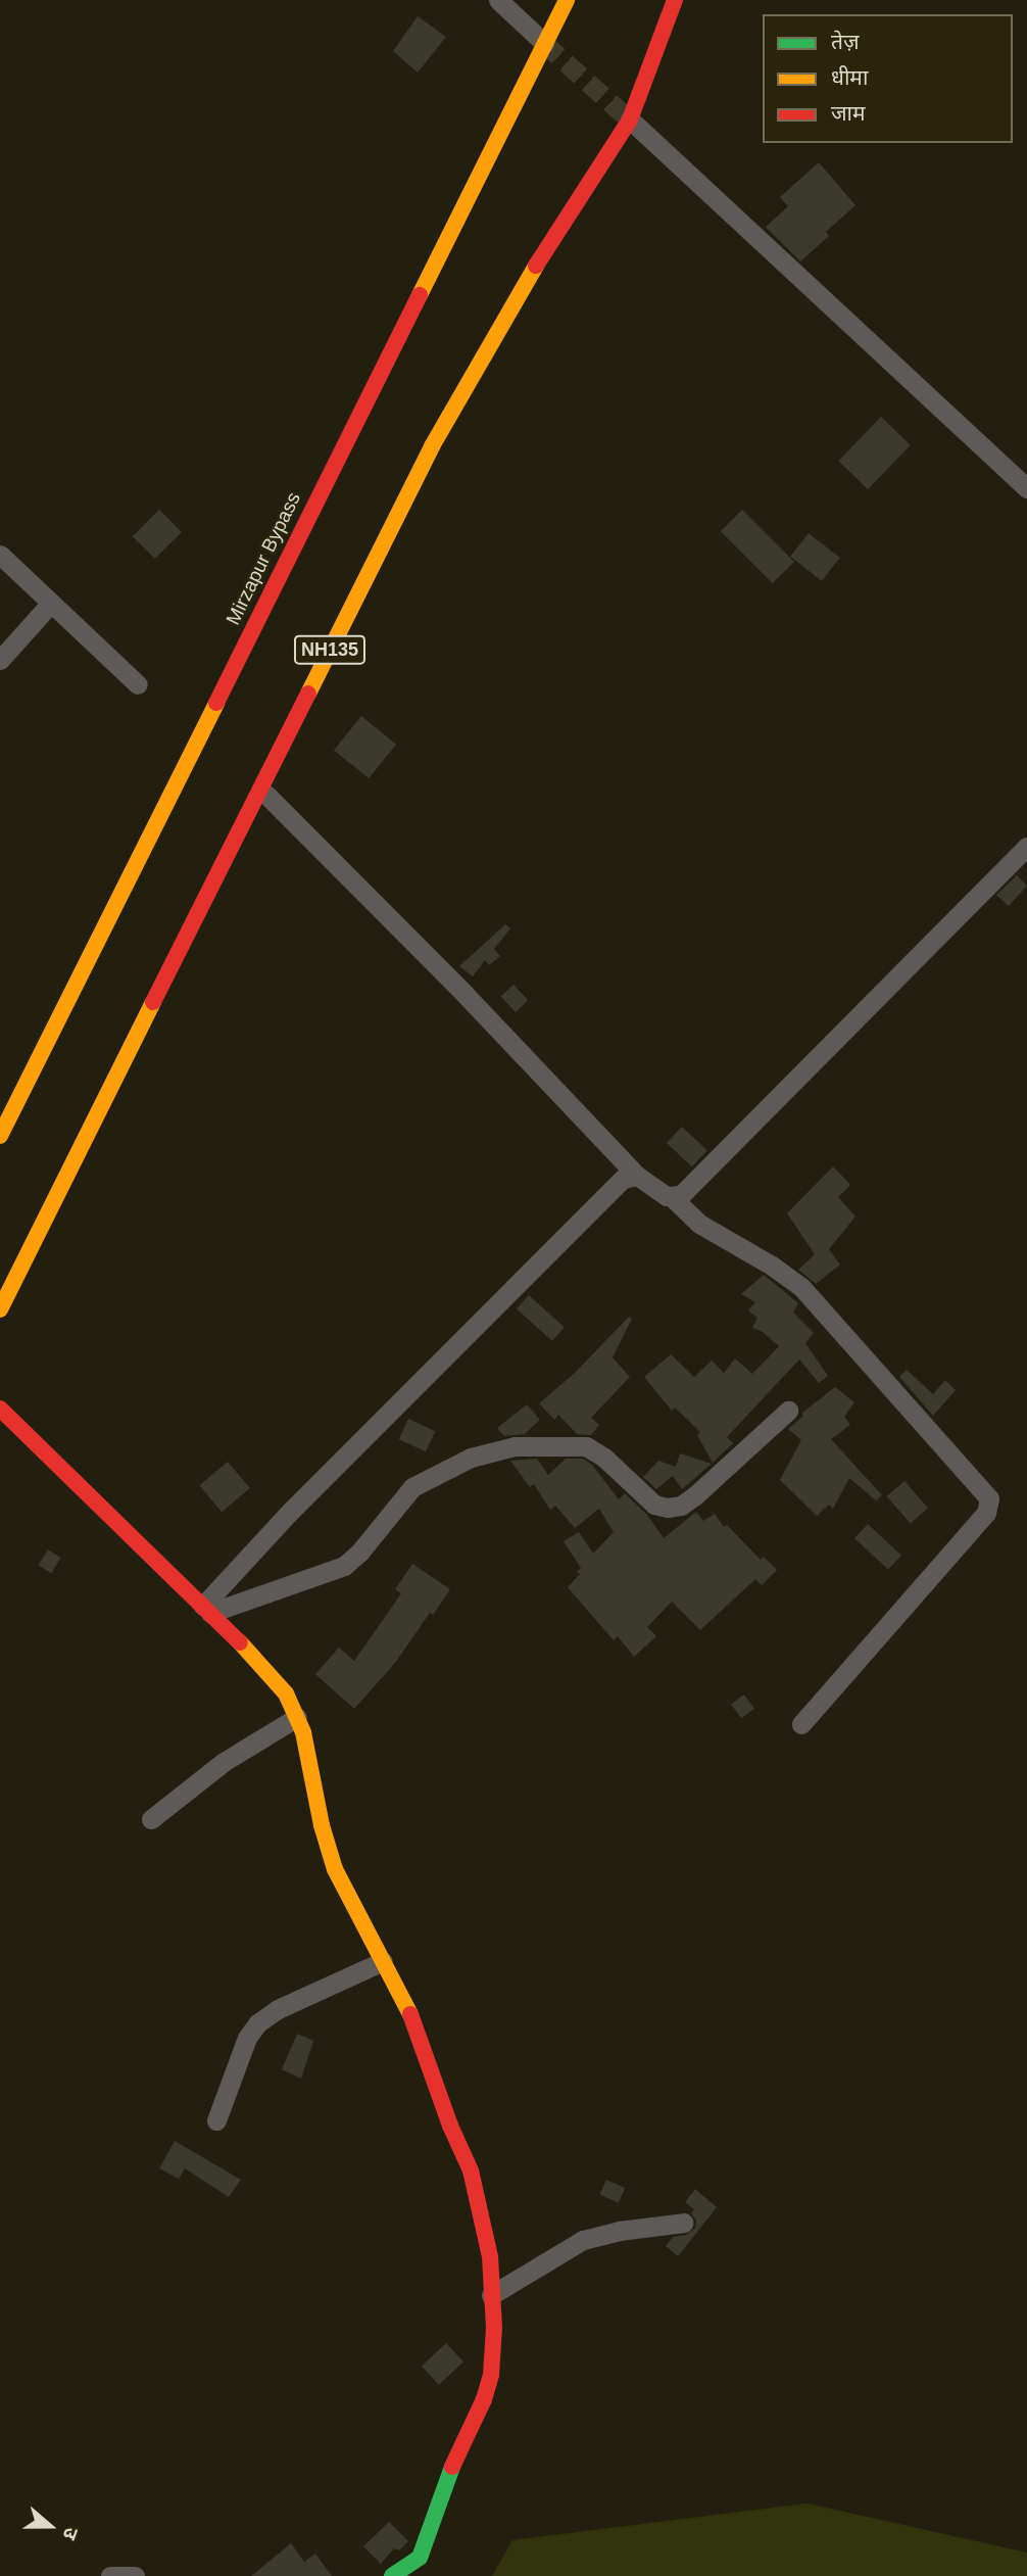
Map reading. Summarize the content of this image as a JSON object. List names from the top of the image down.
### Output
{
  "streets": {
    "main road": ["Mirzapur Bypass", "NH135"]
  },
  "legend": ["तेज़", "धीमा", "जाम"],
  "north": "right"
}
